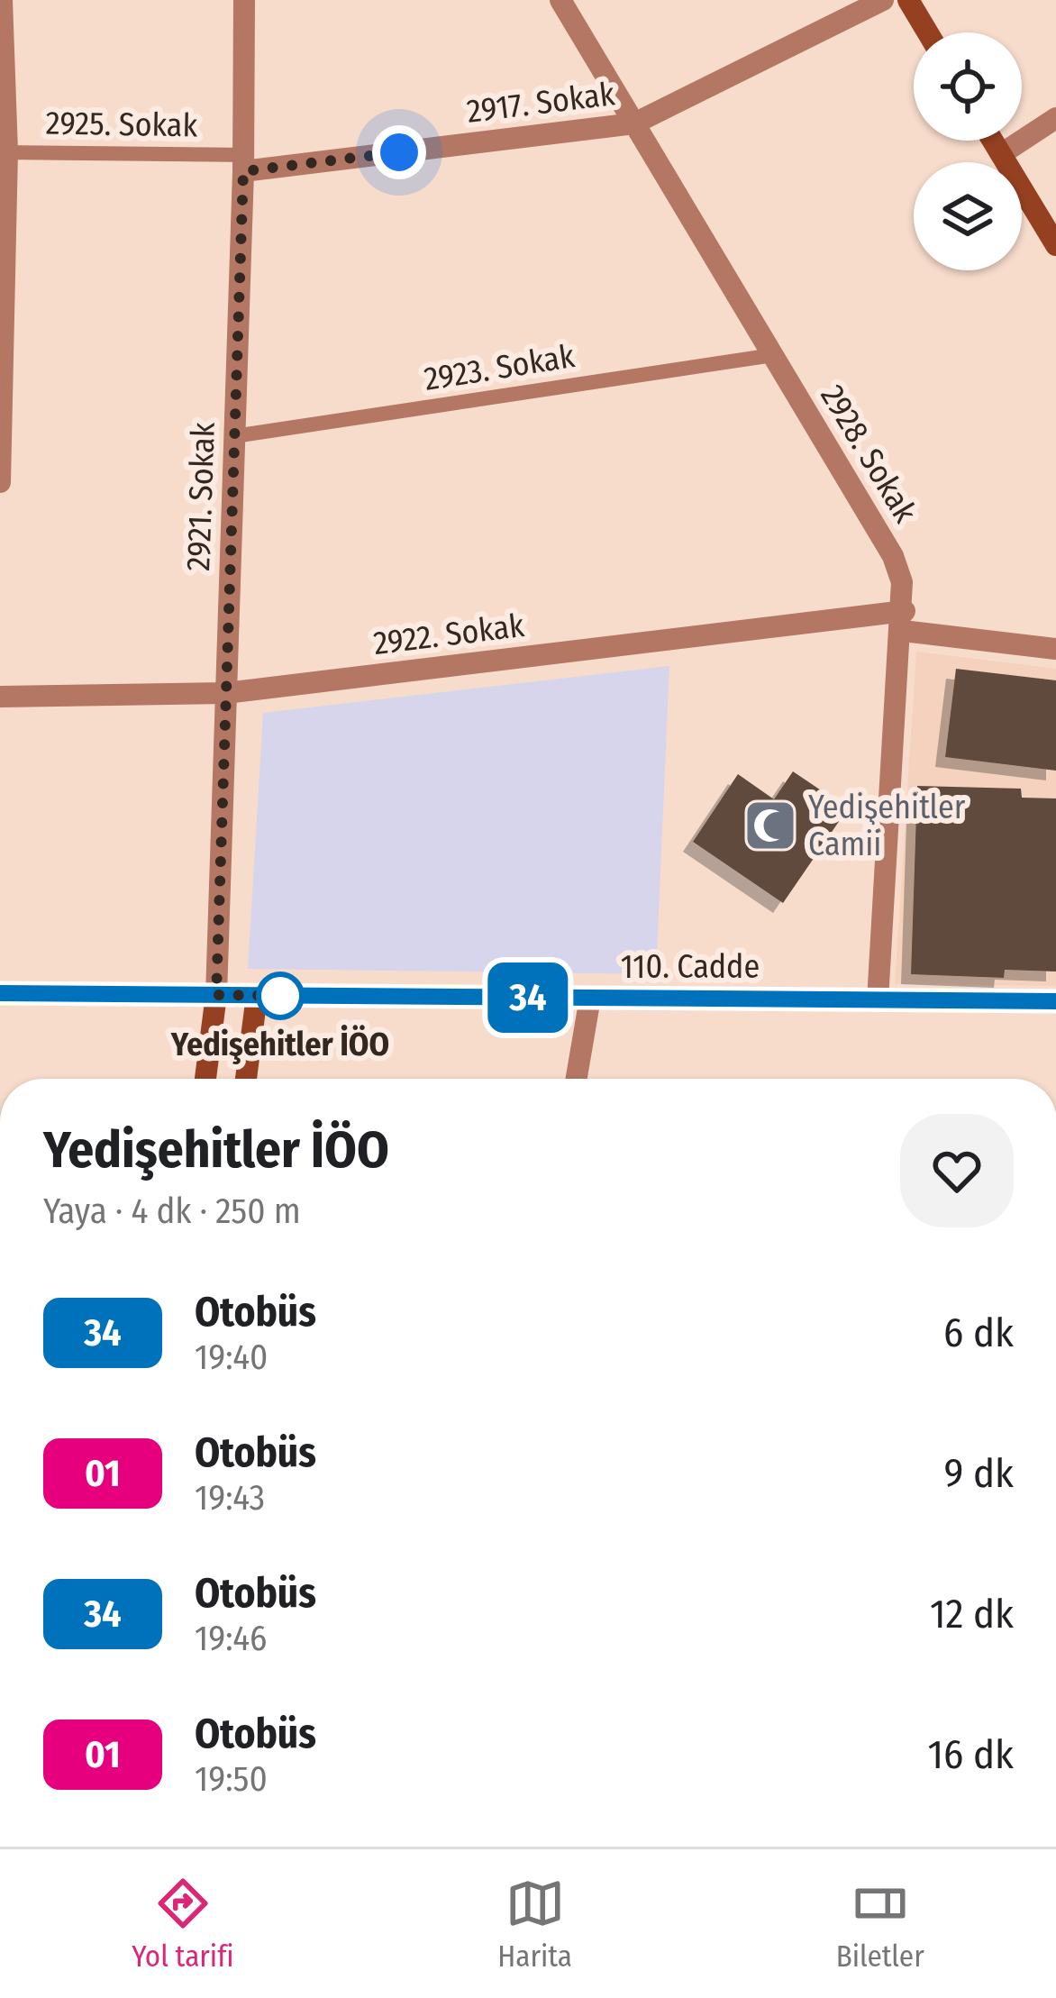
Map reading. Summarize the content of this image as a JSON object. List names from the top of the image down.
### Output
{
  "streets": {
    "street": [
      "2917. Sokak",
      "2928. Sokak",
      "2921. Sokak",
      "2922. Sokak",
      "110. Cadde"
    ],
    "lane": ["2925. Sokak", "2923. Sokak"]
  },
  "crossings": [
    ["2917. Sokak", "2925. Sokak"],
    ["2917. Sokak", "2928. Sokak"],
    ["2917. Sokak", "2921. Sokak"],
    ["2925. Sokak", "2921. Sokak"],
    ["2923. Sokak", "2928. Sokak"],
    ["2923. Sokak", "2921. Sokak"],
    ["2928. Sokak", "2922. Sokak"],
    ["2928. Sokak", "110. Cadde"],
    ["2921. Sokak", "2922. Sokak"],
    ["2921. Sokak", "110. Cadde"]
  ],
  "places": {
    "mosque": ["Yedişehitler Camii"],
    "other": ["Yedişehitler İÖO"]
  },
  "lines": ["bus line 34"],
  "page": {
    "on_map": "34",
    "heading": ["Yedişehitler İÖO", "Yaya · 4 dk · 250 m"],
    "list": [
      {
        "mark": "34",
        "name": "Otobüs",
        "note": "19:40",
        "value": "6 dk"
      },
      {
        "mark": "01",
        "name": "Otobüs",
        "note": "19:43",
        "value": "9 dk"
      },
      {
        "mark": "34",
        "name": "Otobüs",
        "note": "19:46",
        "value": "12 dk"
      },
      {
        "mark": "01",
        "name": "Otobüs",
        "note": "19:50",
        "value": "16 dk"
      }
    ],
    "tabs": ["Yol tarifi", "Harita", "Biletler"]
  }
}
